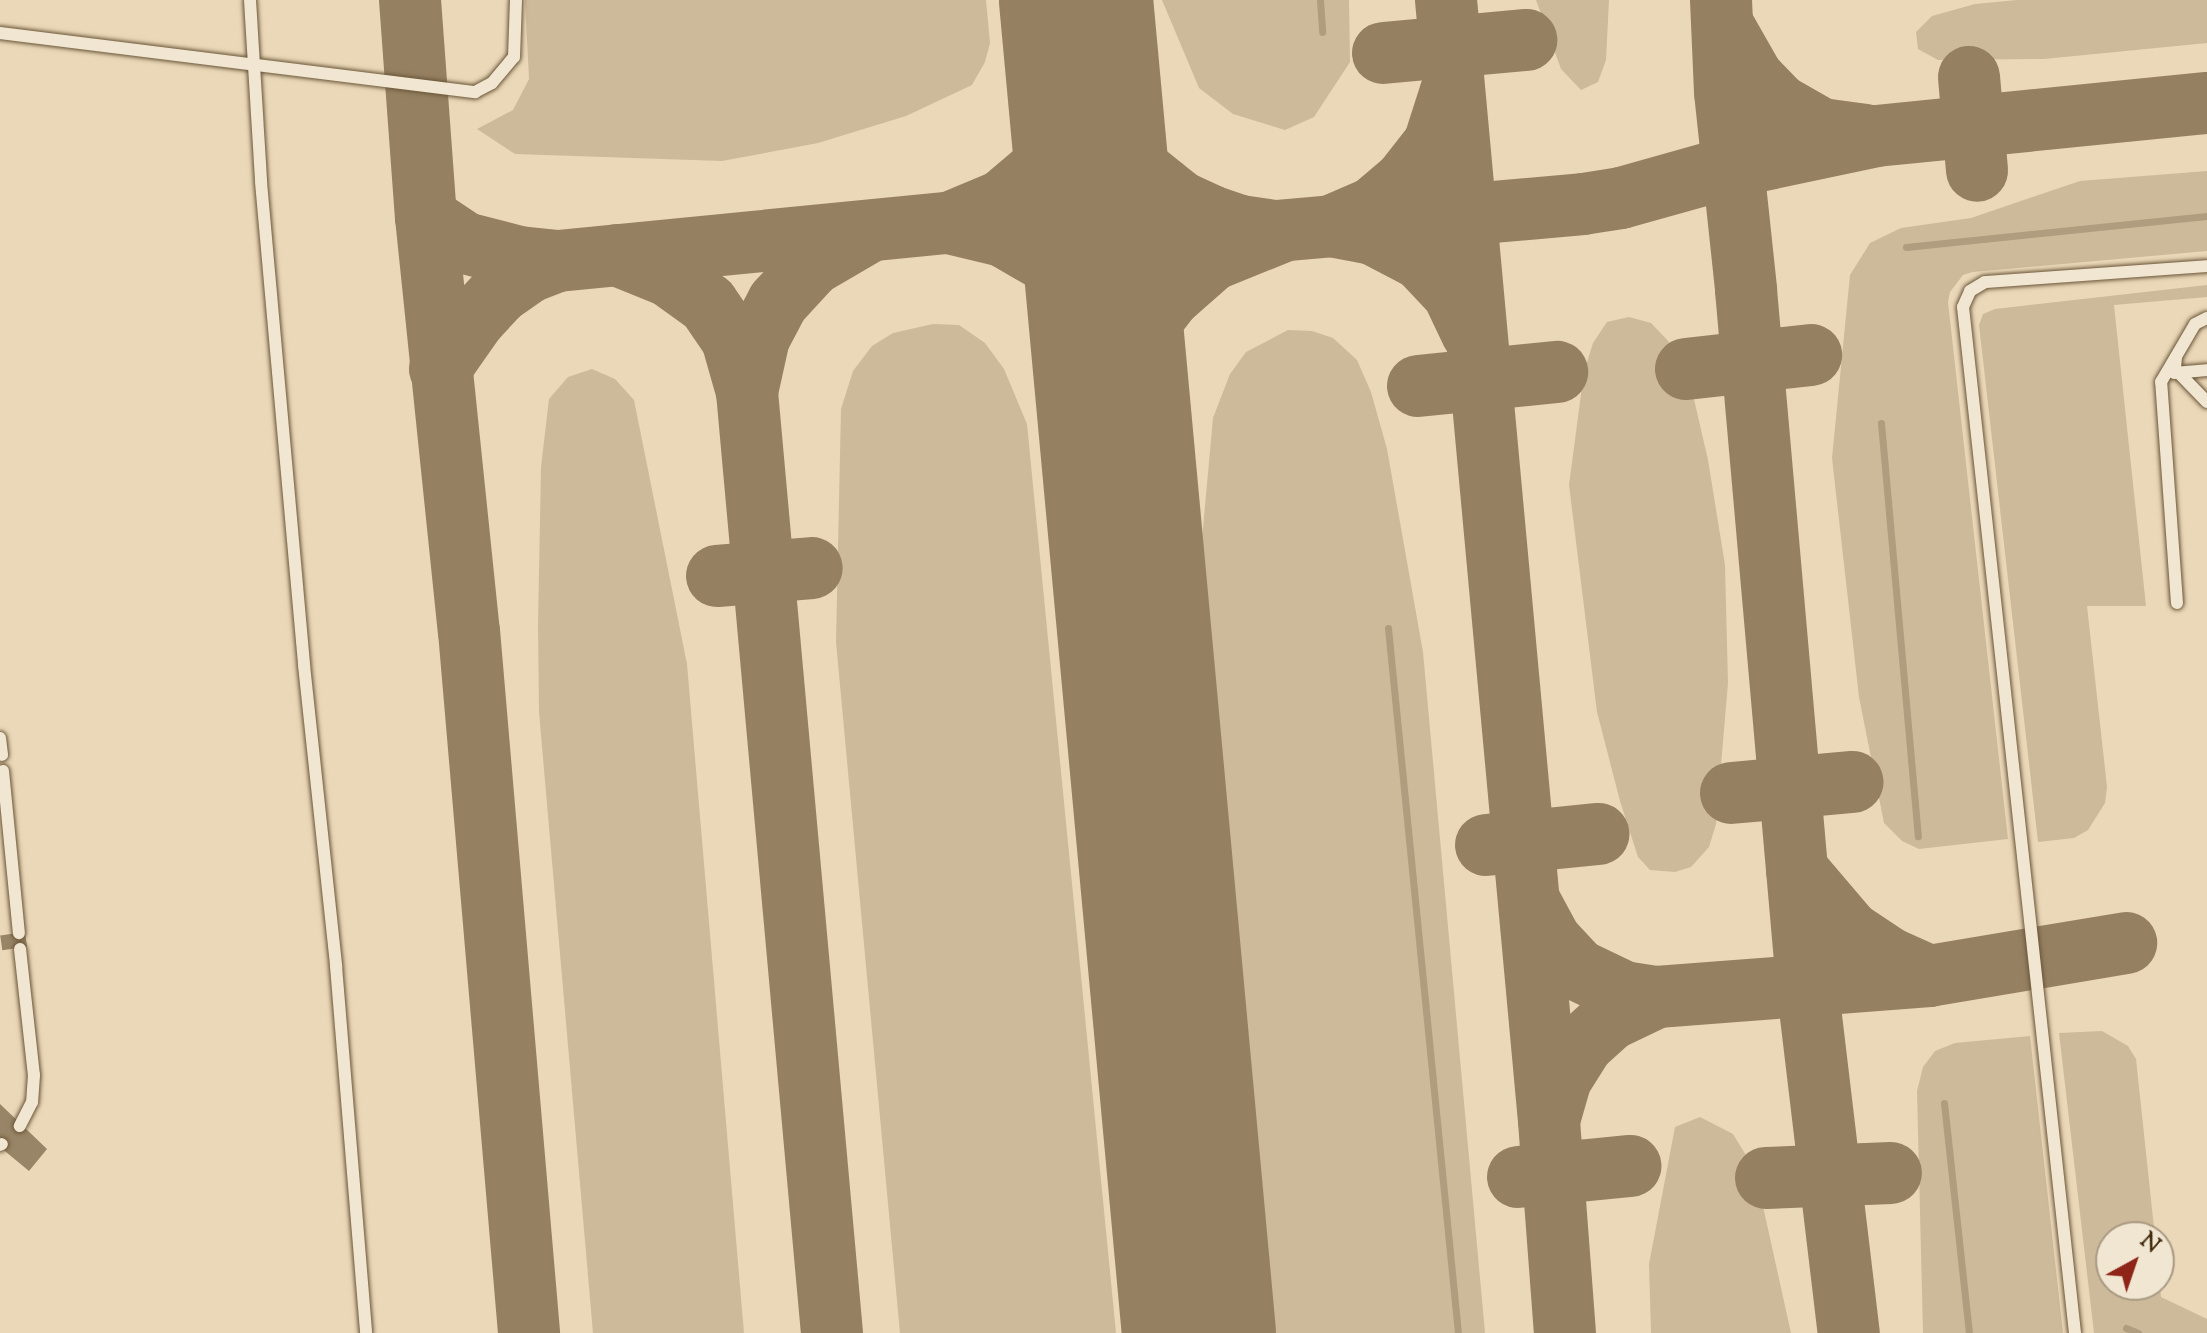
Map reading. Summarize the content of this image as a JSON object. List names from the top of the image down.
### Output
{
  "north": "top right"
}
